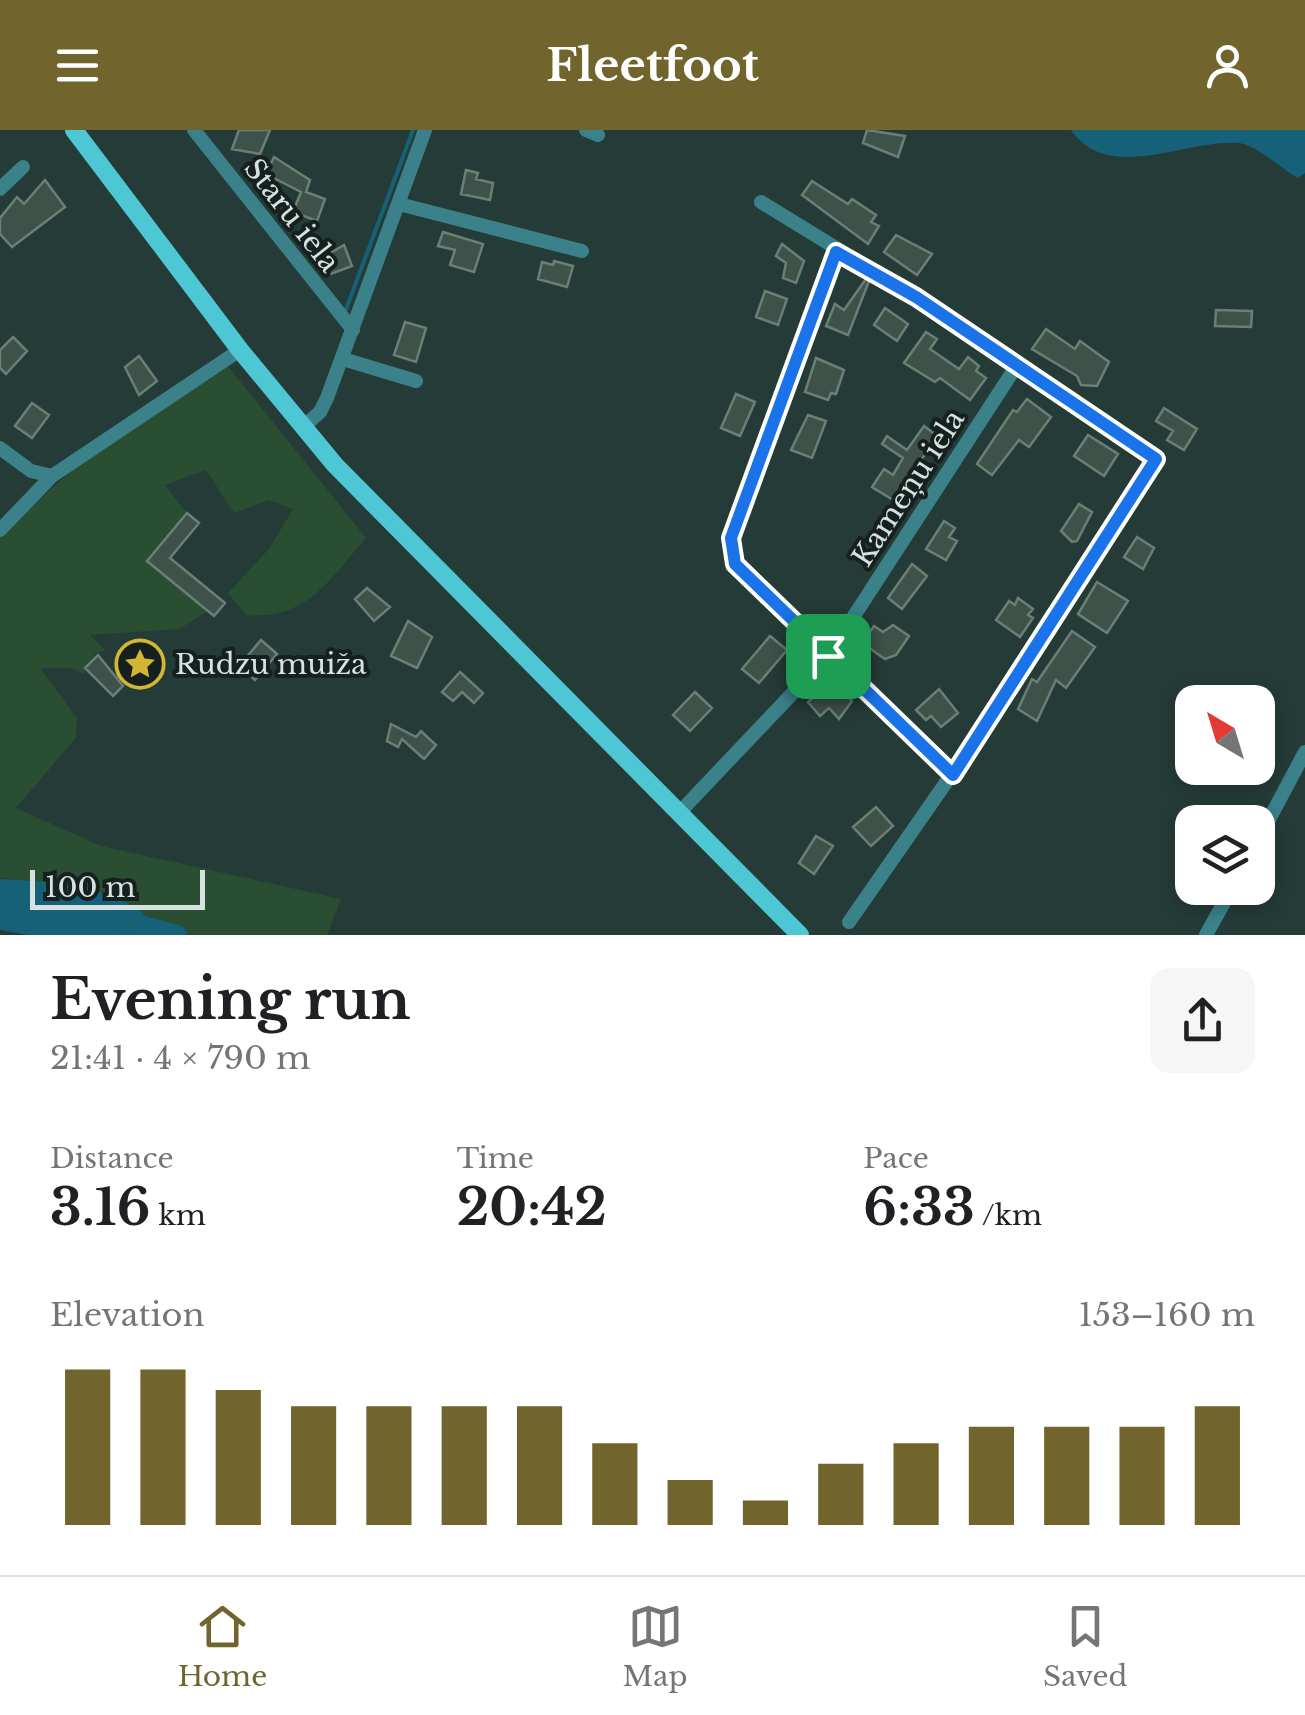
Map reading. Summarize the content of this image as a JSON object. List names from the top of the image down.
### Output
{
  "streets": {
    "street": ["Staru iela", "Kameņu iela"]
  },
  "places": {
    "place": ["Rudzu muiža"]
  },
  "scale_bar": "100 m",
  "north": "top left",
  "page": {
    "header": "Fleetfoot",
    "scale": "100 m",
    "heading": ["Evening run", "21:41 · 4 × 790 m"],
    "stats": [
      ["Distance", "3.16 km"],
      ["Time", "20:42"],
      ["Pace", "6:33 /km"]
    ],
    "chart": ["Elevation", "153–160 m"],
    "tabs": ["Home", "Map", "Saved"]
  }
}
